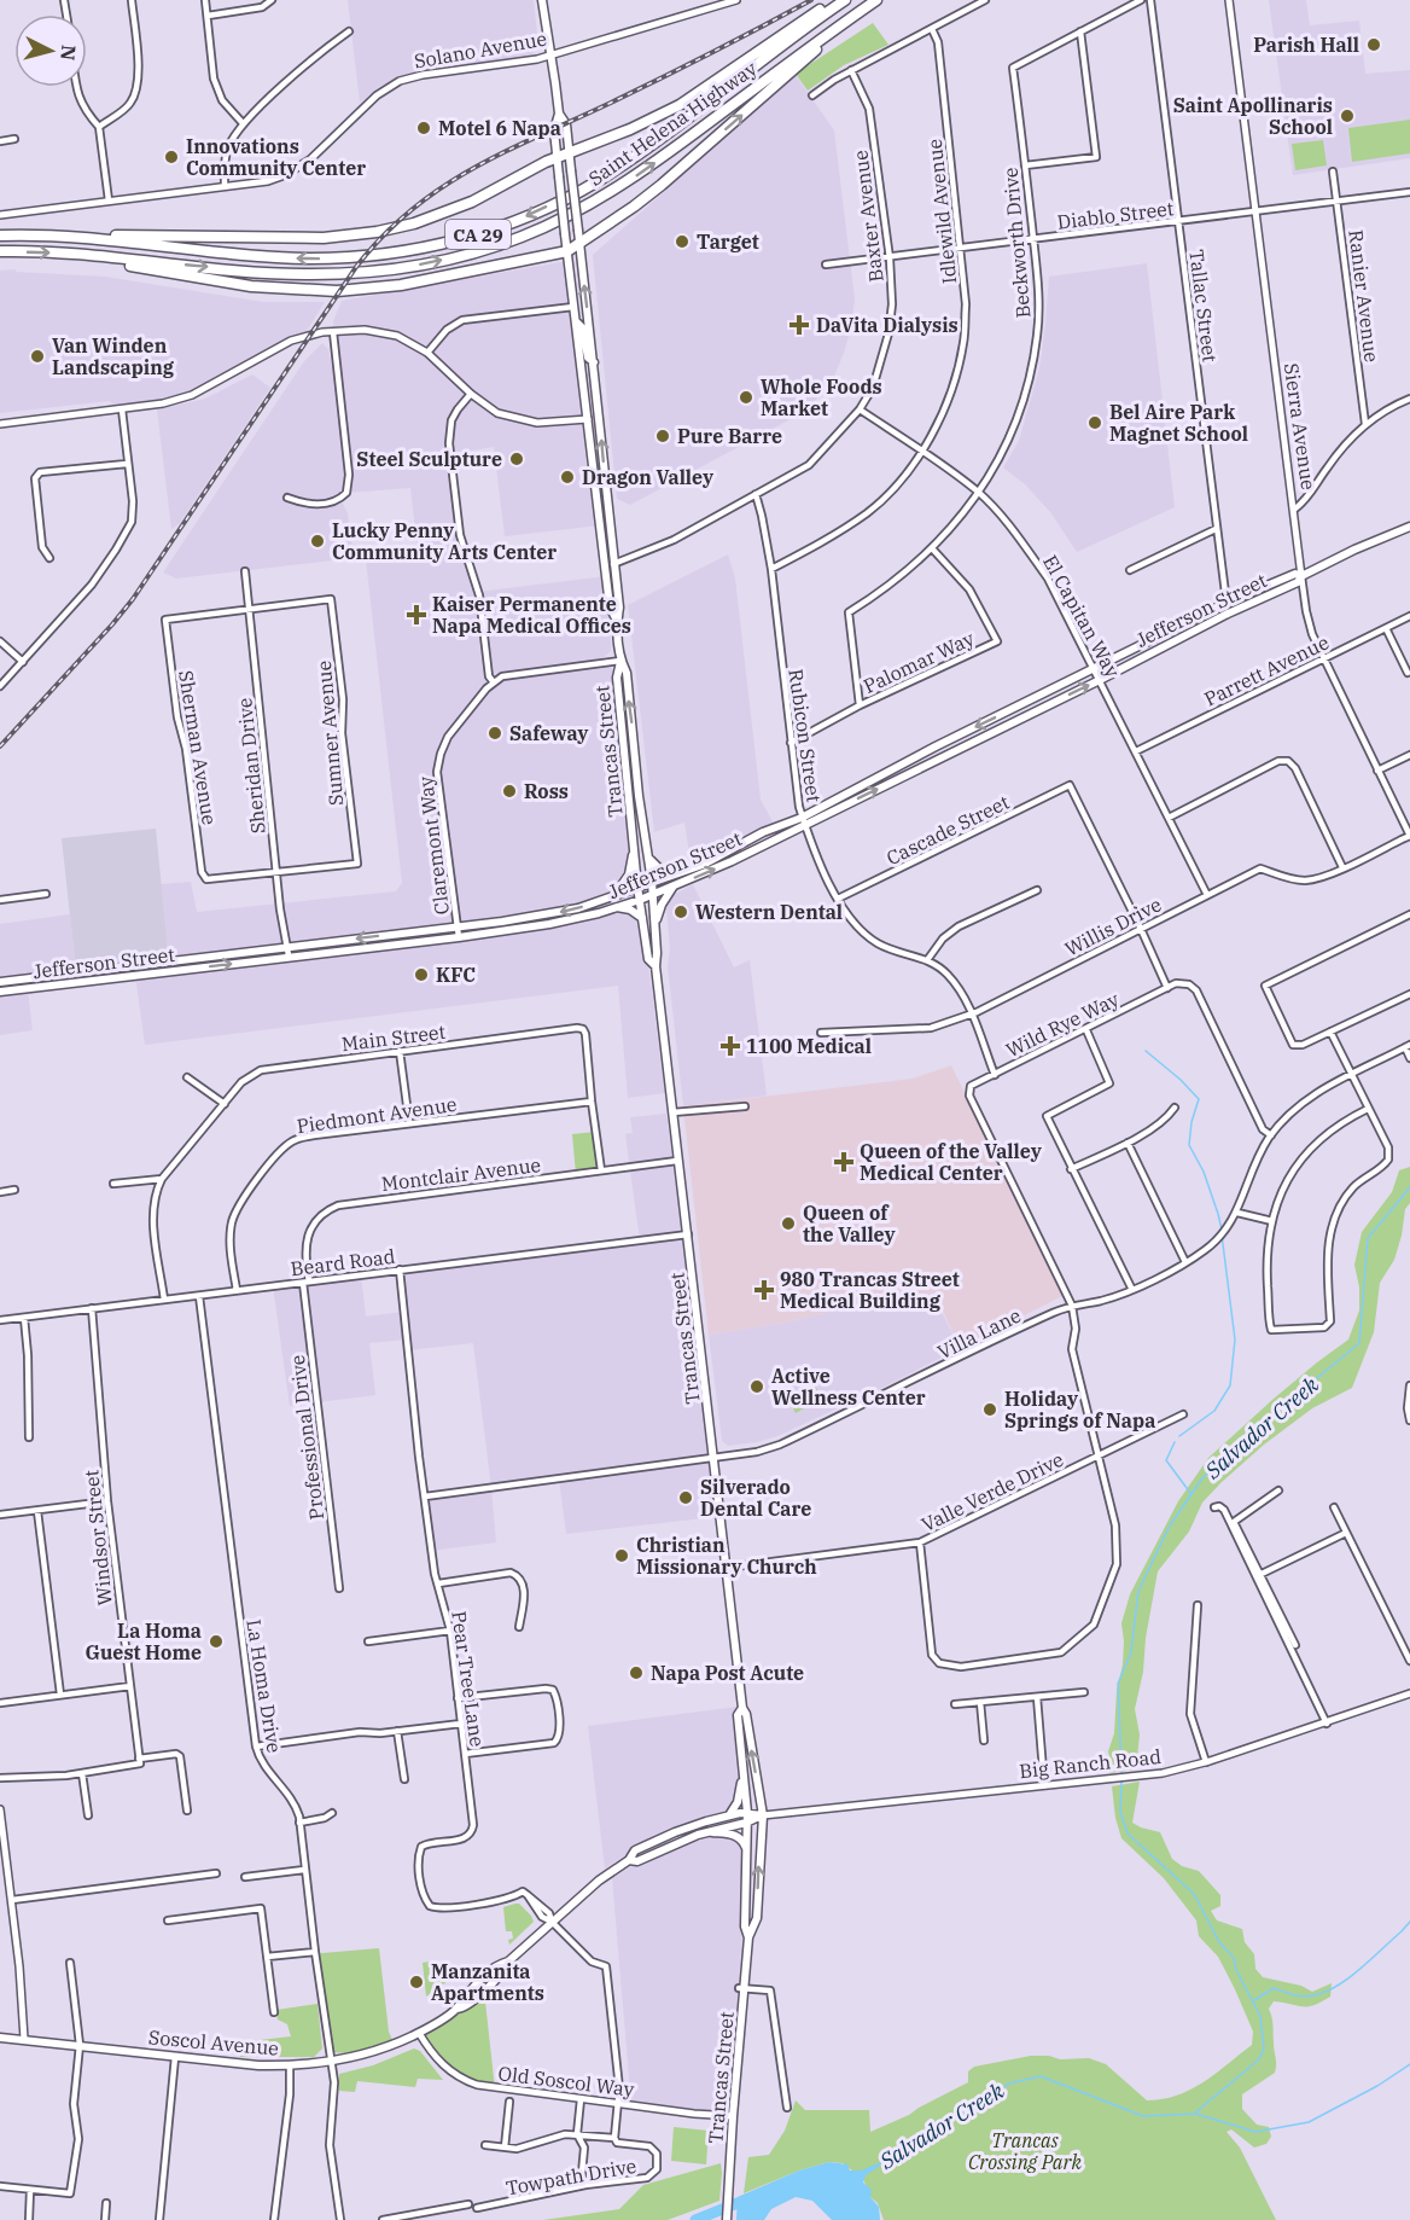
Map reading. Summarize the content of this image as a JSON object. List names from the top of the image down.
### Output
{
  "streets": {
    "highway": ["Saint Helena Highway", "CA 29"],
    "main road": ["Jefferson Street", "Trancas Street", "Soscol Avenue"],
    "street": [
      "Solano Avenue",
      "Idlewild Avenue",
      "Diablo Street",
      "Baxter Avenue",
      "Beckworth Drive",
      "Ranier Avenue",
      "Tallac Street",
      "Sierra Avenue",
      "El Capitan Way",
      "Palomar Way",
      "Parrett Avenue",
      "Sumner Avenue",
      "Rubicon Street",
      "Sherman Avenue",
      "Sheridan Drive",
      "Cascade Street",
      "Claremont Way",
      "Willis Drive",
      "Wild Rye Way",
      "Main Street",
      "Piedmont Avenue",
      "Montclair Avenue",
      "Beard Road",
      "Villa Lane",
      "Professional Drive",
      "Valle Verde Drive",
      "Windsor Street",
      "Pear Tree Lane",
      "La Homa Drive",
      "Big Ranch Road",
      "Old Soscol Way",
      "Towpath Drive"
    ]
  },
  "crossings": [
    ["Idlewild Avenue", "Diablo Street"],
    ["Idlewild Avenue", "El Capitan Way"],
    ["Idlewild Avenue", "Rubicon Street"],
    ["Diablo Street", "Baxter Avenue"],
    ["Diablo Street", "Beckworth Drive"],
    ["Diablo Street", "Ranier Avenue"],
    ["Diablo Street", "Tallac Street"],
    ["Diablo Street", "Sierra Avenue"],
    ["Baxter Avenue", "El Capitan Way"],
    ["Baxter Avenue", "Rubicon Street"],
    ["Baxter Avenue", "Trancas Street"],
    ["Beckworth Drive", "El Capitan Way"],
    ["Beckworth Drive", "Palomar Way"],
    ["Tallac Street", "Jefferson Street"],
    ["Sierra Avenue", "Jefferson Street"],
    ["Sierra Avenue", "Parrett Avenue"],
    ["Sierra Avenue", "Willis Drive"],
    ["Jefferson Street", "El Capitan Way"],
    ["Jefferson Street", "Rubicon Street"],
    ["Jefferson Street", "Trancas Street"],
    ["Jefferson Street", "Sheridan Drive"],
    ["Jefferson Street", "Claremont Way"],
    ["El Capitan Way", "Parrett Avenue"],
    ["El Capitan Way", "Willis Drive"],
    ["Palomar Way", "Rubicon Street"],
    ["Sumner Avenue", "Sherman Avenue"],
    ["Sumner Avenue", "Sheridan Drive"],
    ["Rubicon Street", "Cascade Street"],
    ["Rubicon Street", "Willis Drive"],
    ["Rubicon Street", "Wild Rye Way"],
    ["Sherman Avenue", "Sheridan Drive"],
    ["Trancas Street", "Montclair Avenue"],
    ["Trancas Street", "Beard Road"],
    ["Trancas Street", "Villa Lane"],
    ["Trancas Street", "Valle Verde Drive"],
    ["Trancas Street", "Big Ranch Road"],
    ["Trancas Street", "Soscol Avenue"],
    ["Trancas Street", "Old Soscol Way"],
    ["Cascade Street", "Willis Drive"],
    ["Wild Rye Way", "Villa Lane"],
    ["Main Street", "Piedmont Avenue"],
    ["Main Street", "Montclair Avenue"],
    ["Piedmont Avenue", "Beard Road"],
    ["Montclair Avenue", "Beard Road"],
    ["Montclair Avenue", "Professional Drive"],
    ["Beard Road", "Professional Drive"],
    ["Beard Road", "Windsor Street"],
    ["Beard Road", "Pear Tree Lane"],
    ["Beard Road", "La Homa Drive"],
    ["Villa Lane", "Pear Tree Lane"],
    ["Pear Tree Lane", "Soscol Avenue"],
    ["Pear Tree Lane", "Old Soscol Way"],
    ["Pear Tree Lane", "Towpath Drive"],
    ["La Homa Drive", "Soscol Avenue"],
    ["Big Ranch Road", "Soscol Avenue"],
    ["Soscol Avenue", "Old Soscol Way"],
    ["Old Soscol Way", "Towpath Drive"]
  ],
  "water": ["Salvador Creek"],
  "parks": ["Trancas Crossing Park"],
  "places": {
    "other": [
      "Parish Hall",
      "Saint Apollinaris School",
      "Motel 6 Napa",
      "Innovations Community Center",
      "Target",
      "Van Winden Landscaping",
      "Whole Foods Market",
      "Bel Aire Park Magnet School",
      "Pure Barre",
      "Steel Sculpture",
      "Dragon Valley",
      "Lucky Penny Community Arts Center",
      "Safeway",
      "Ross",
      "Western Dental",
      "KFC",
      "Queen of the Valley",
      "Active Wellness Center",
      "Holiday Springs of Napa",
      "Silverado Dental Care",
      "Christian Missionary Church",
      "La Homa Guest Home",
      "Napa Post Acute",
      "Manzanita Apartments"
    ],
    "health": [
      "DaVita Dialysis",
      "Kaiser Permanente Napa Medical Offices",
      "1100 Medical",
      "Queen of the Valley Medical Center",
      "980 Trancas Street Medical Building"
    ]
  },
  "north": "right"
}
